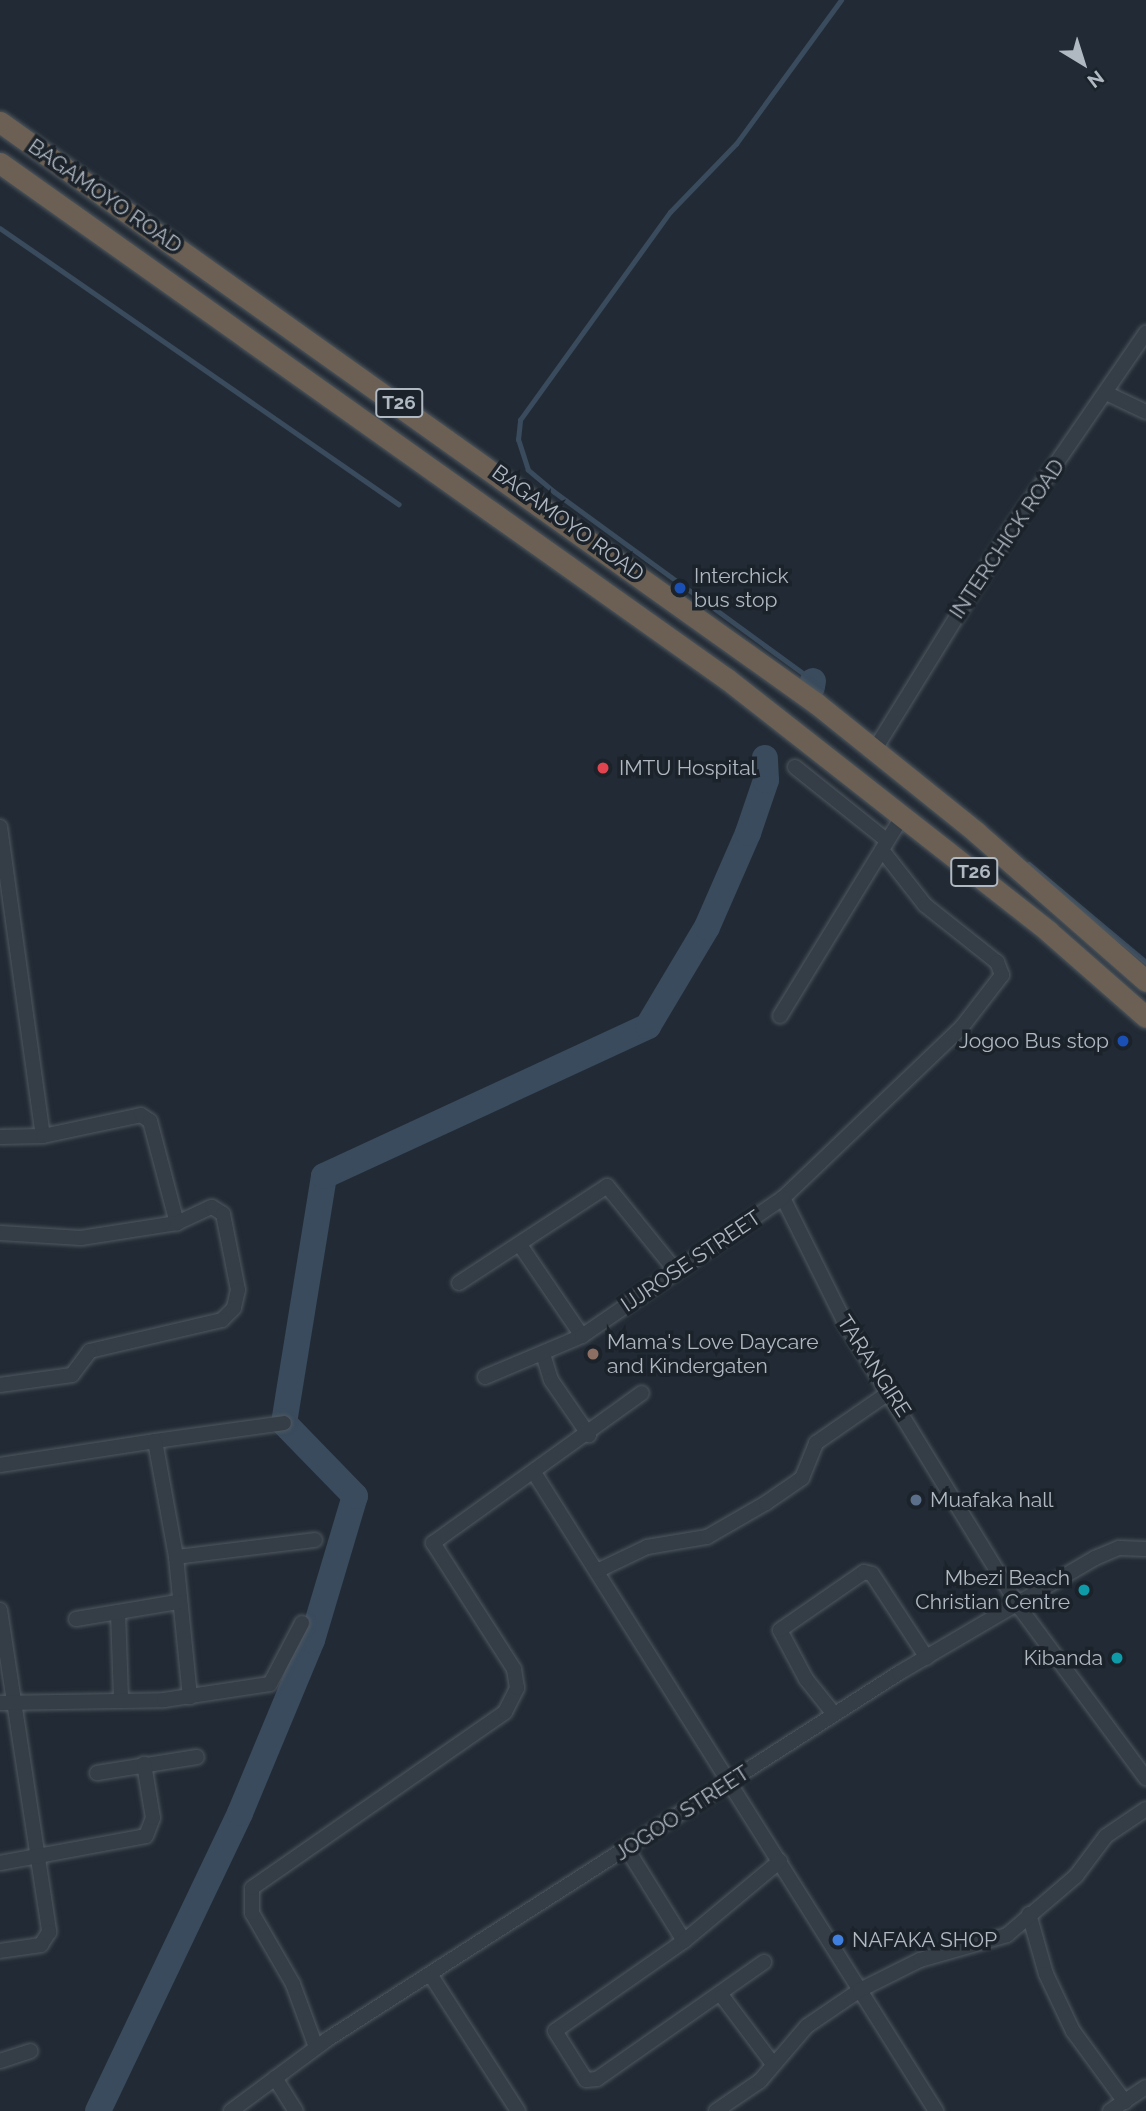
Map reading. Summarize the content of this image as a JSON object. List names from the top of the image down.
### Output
{
  "streets": {
    "highway": ["BAGAMOYO ROAD", "T26"],
    "street": [
      "INTERCHICK ROAD",
      "IJJROSE STREET",
      "TARANGIRE",
      "JOGOO STREET"
    ]
  },
  "crossings": [
    ["BAGAMOYO ROAD", "INTERCHICK ROAD"],
    ["IJJROSE STREET", "TARANGIRE"],
    ["TARANGIRE", "JOGOO STREET"]
  ],
  "places": [
    "Interchick bus stop",
    "IMTU Hospital",
    "Jogoo Bus stop",
    "Mama's Love Daycare and Kindergaten",
    "Muafaka hall",
    "Mbezi Beach Christian Centre",
    "Kibanda",
    "NAFAKA SHOP"
  ],
  "north": "bottom right"
}
